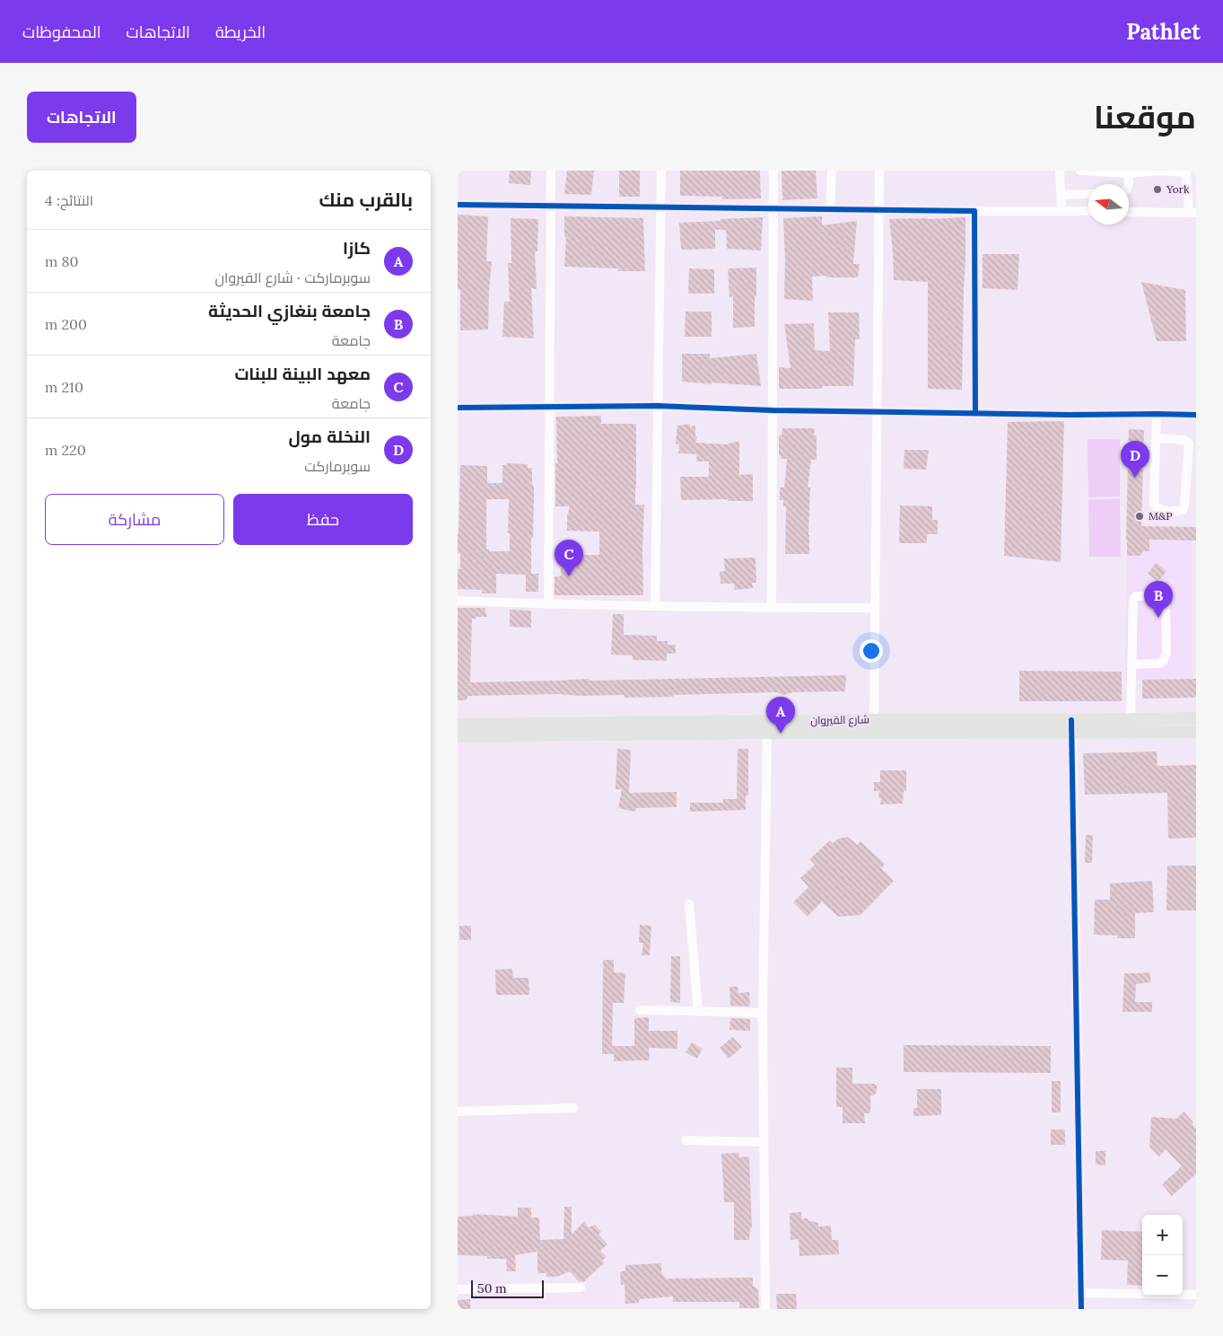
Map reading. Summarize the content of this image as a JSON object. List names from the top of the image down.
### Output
{
  "streets": {
    "main road": ["شارع القيروان"]
  },
  "places": ["York", "M&P"],
  "scale_bar": "50 m",
  "north": "left",
  "page": {
    "header": "Pathlet",
    "nav": ["الخريطة", "الاتجاهات", "المحفوظات"],
    "title": "موقعنا",
    "buttons": [
      "الاتجاهات",
      ["حفظ", "مشاركة"]
    ],
    "heading": ["بالقرب منك", "النتائج: 4"],
    "list": [
      {
        "mark": "A",
        "name": "كازا",
        "note": "سوبرماركت · شارع القيروان",
        "value": "80 m"
      },
      {
        "mark": "B",
        "name": "جامعة بنغازي الحديثة",
        "note": "جامعة",
        "value": "200 m"
      },
      {
        "mark": "C",
        "name": "معهد البينة للبنات",
        "note": "جامعة",
        "value": "210 m"
      },
      {
        "mark": "D",
        "name": "النخلة مول",
        "note": "سوبرماركت",
        "value": "220 m"
      }
    ],
    "pins": [
      "D",
      "C",
      "B",
      "A"
    ],
    "map_buttons": ["+", "−"],
    "scale": "50 m"
  }
}
